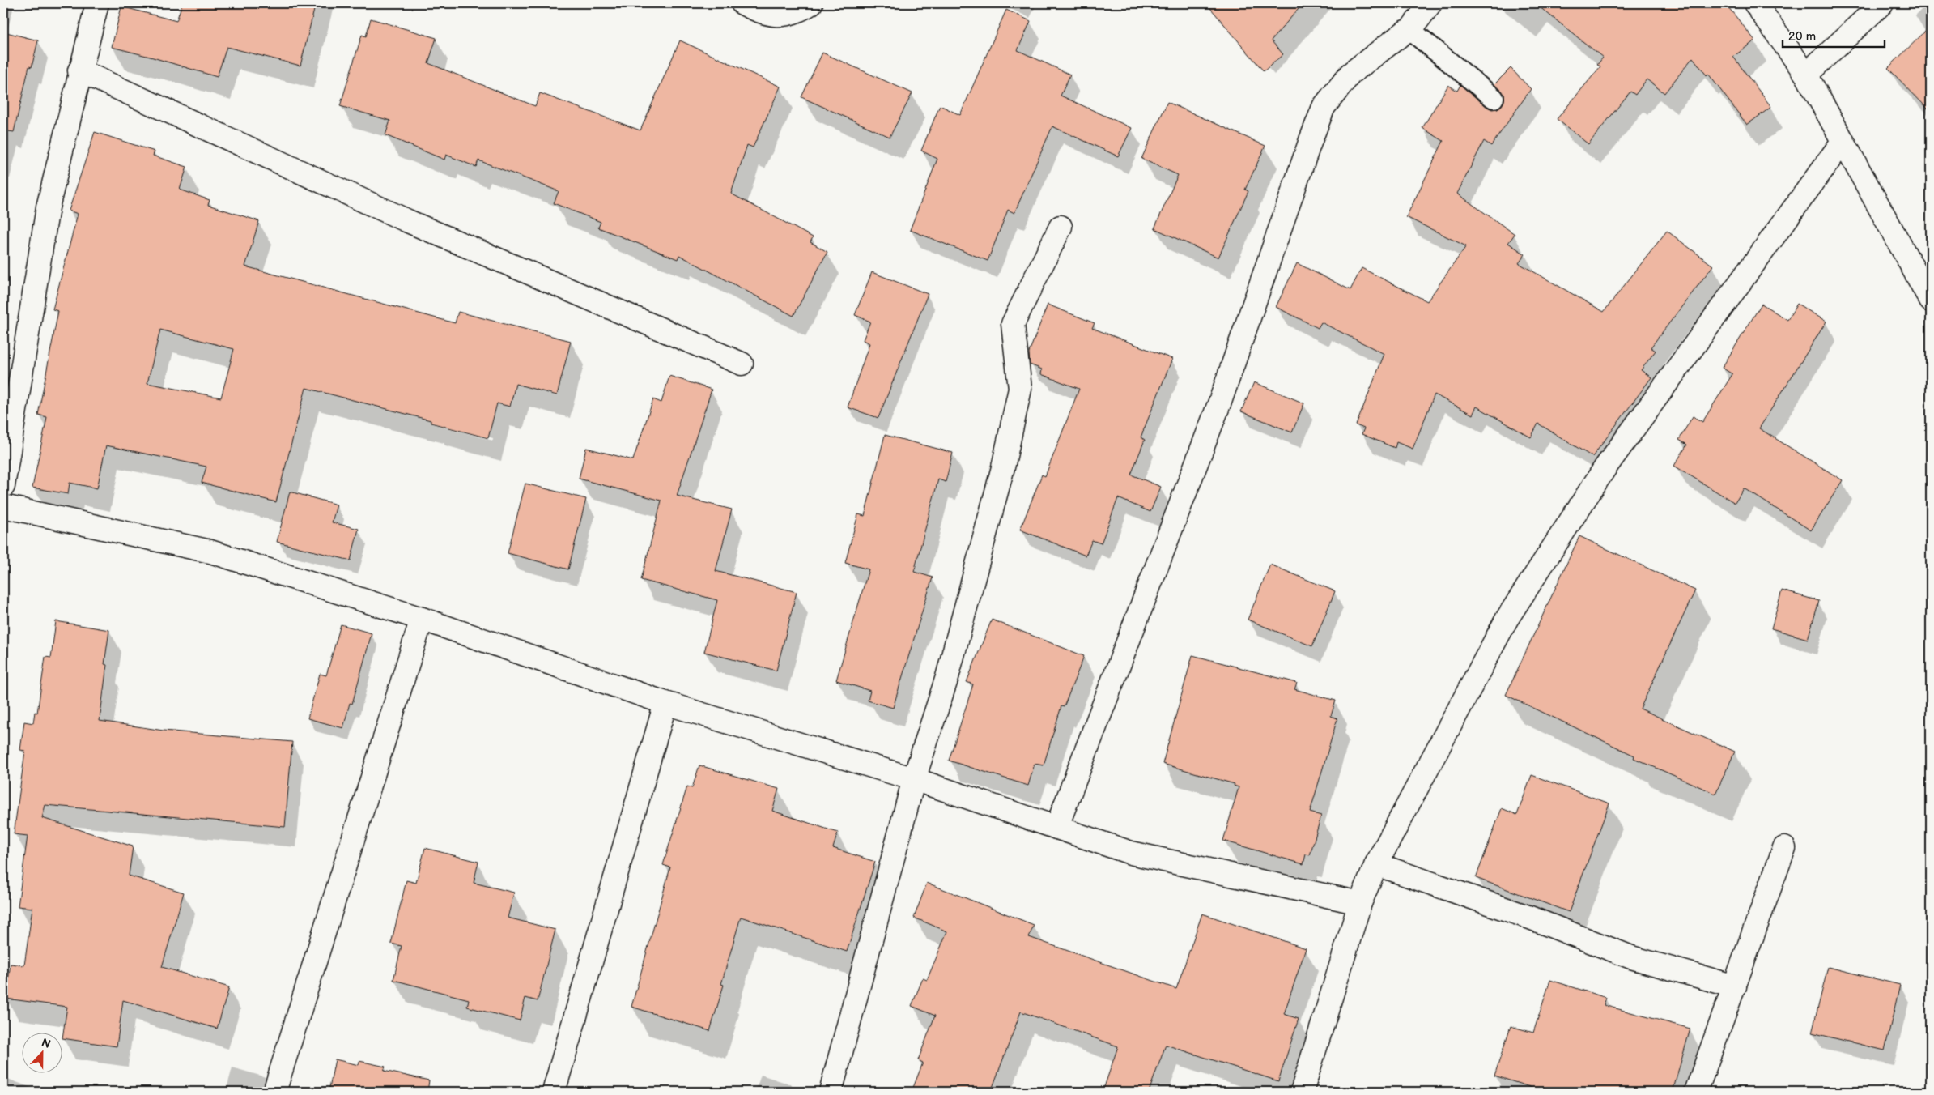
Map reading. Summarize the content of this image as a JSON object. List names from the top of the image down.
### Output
{
  "scale_bar": "20 m",
  "north": "top"
}
